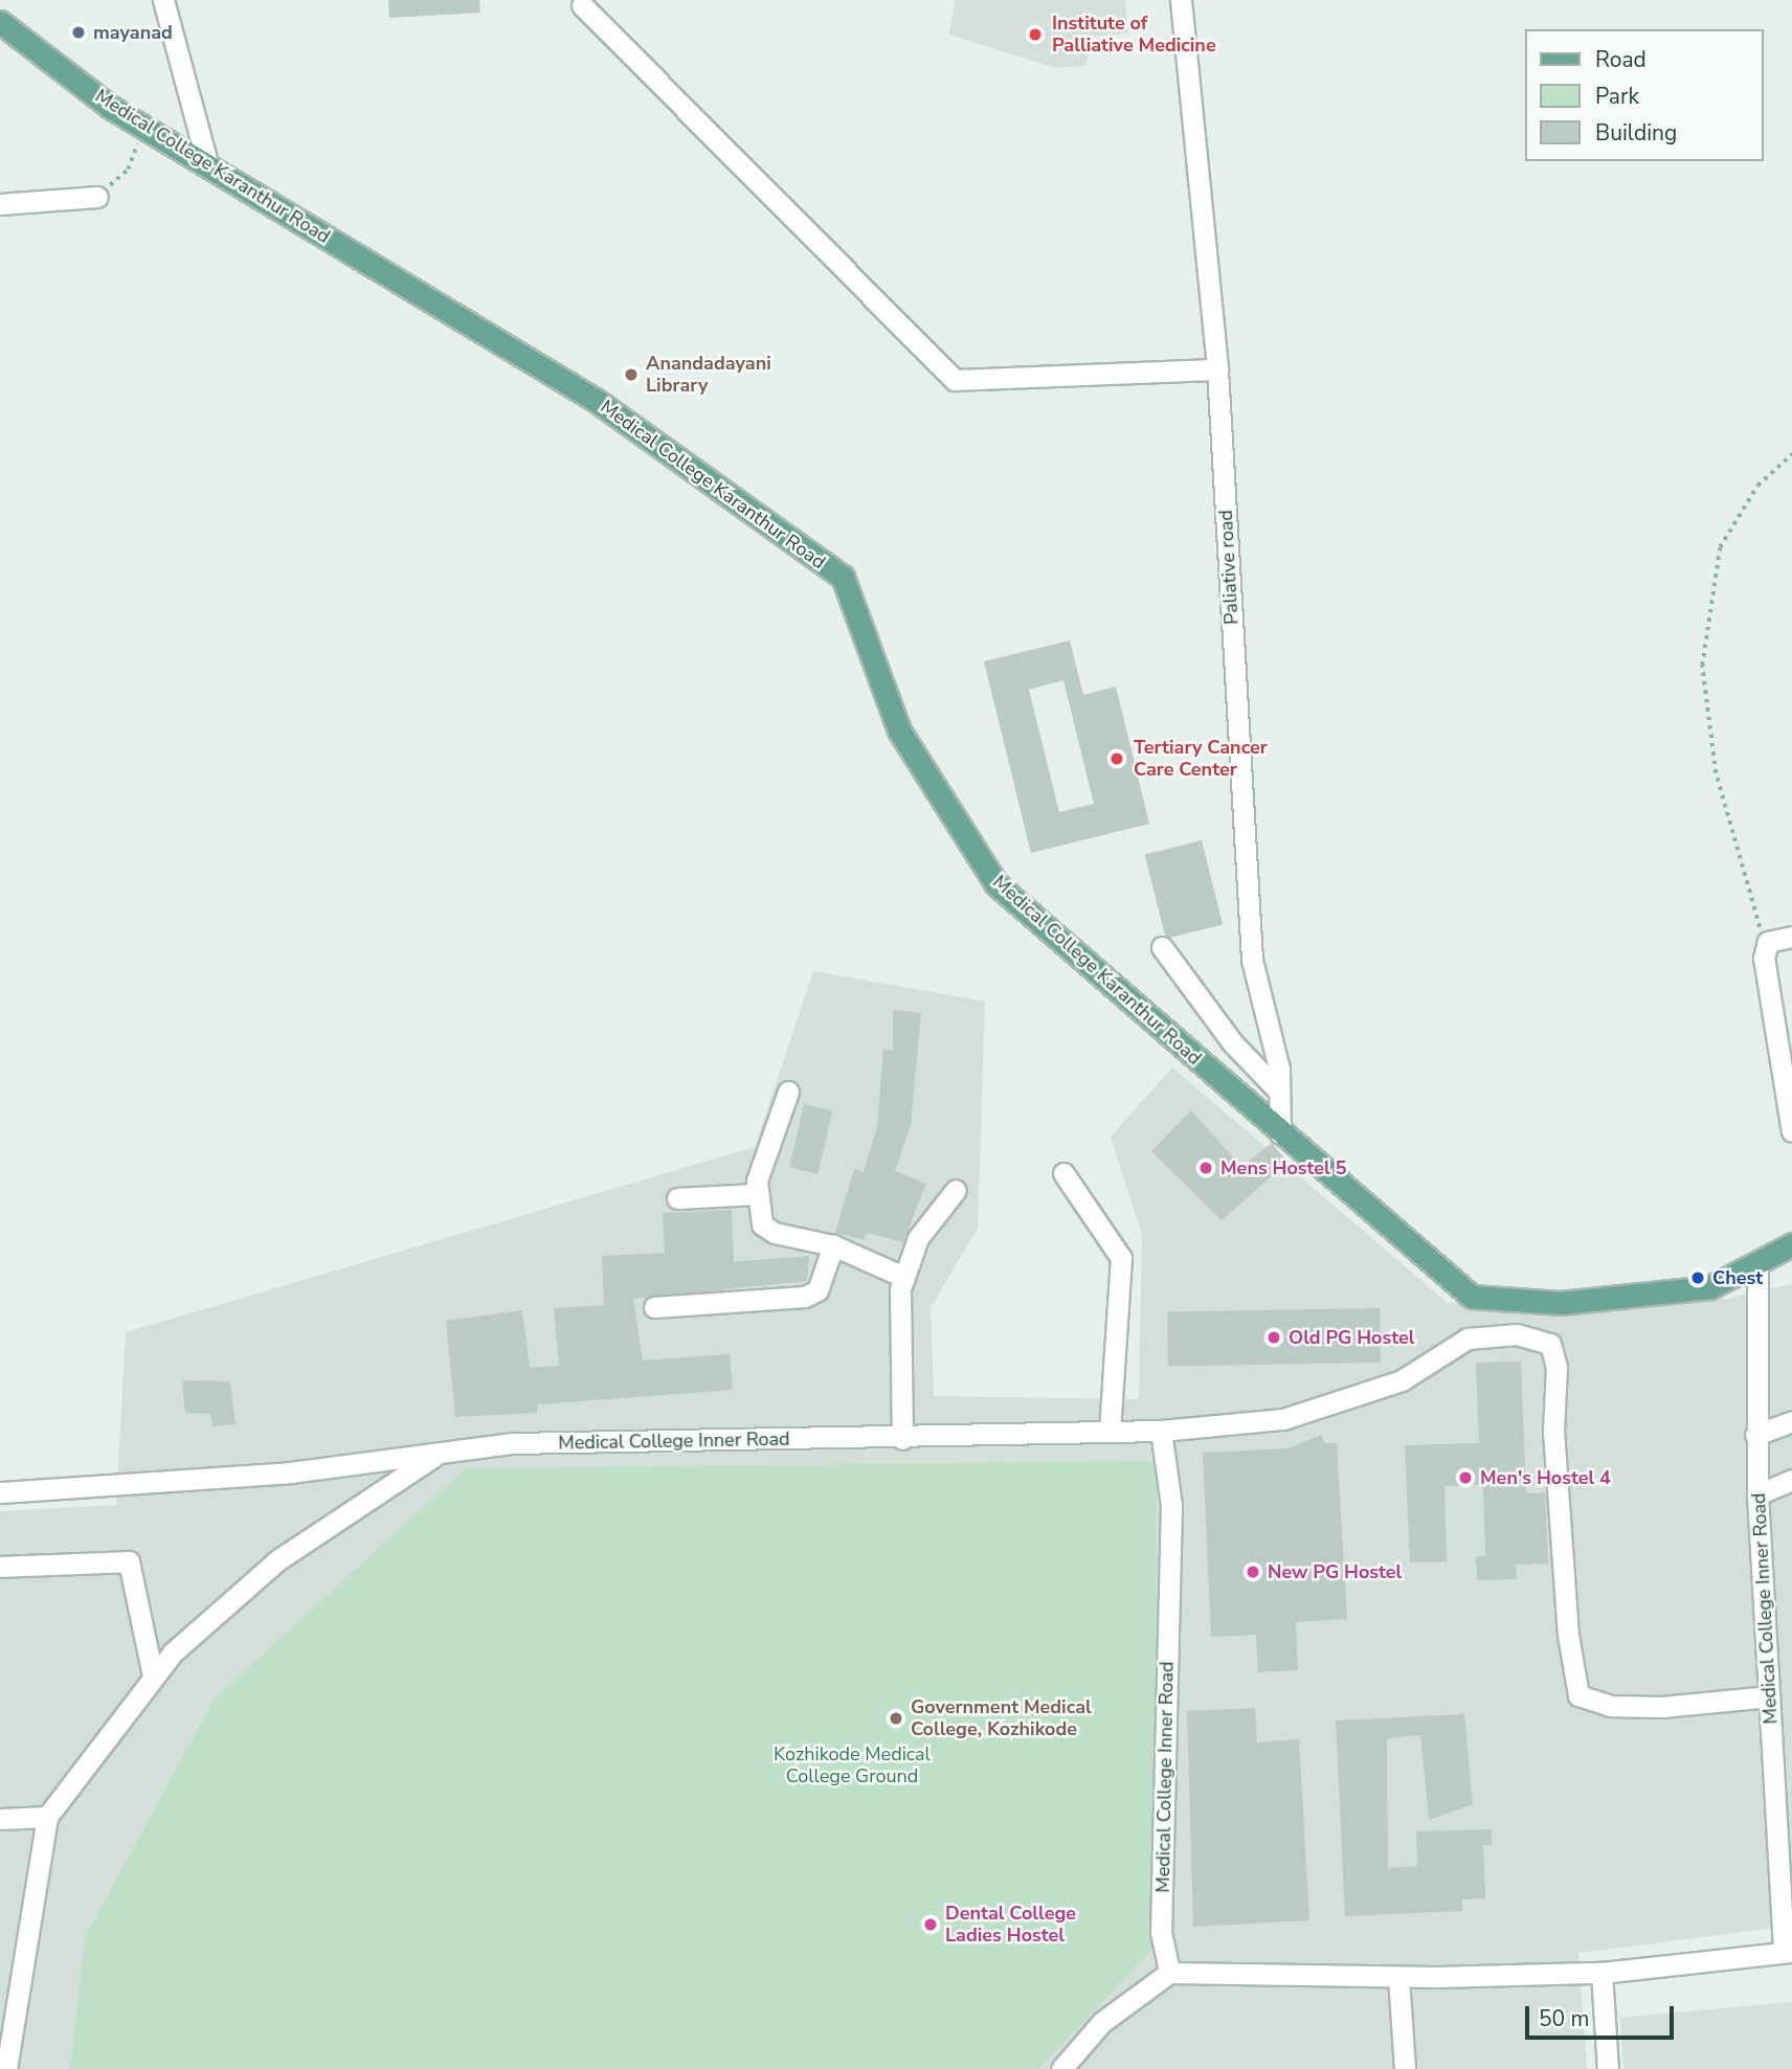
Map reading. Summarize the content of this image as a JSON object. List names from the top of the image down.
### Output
{
  "streets": {
    "main road": ["Medical College Karanthur Road"],
    "street": ["Paliative road", "Medical College Inner Road"]
  },
  "crossings": [
    ["Medical College Karanthur Road", "Paliative road"],
    ["Medical College Karanthur Road", "Medical College Inner Road"]
  ],
  "parks": ["Kozhikode Medical College Ground"],
  "places": [
    "mayanad",
    "Institute of Palliative Medicine",
    "Anandadayani Library",
    "Tertiary Cancer Care Center",
    "Mens Hostel 5",
    "Chest",
    "Old PG Hostel",
    "Men's Hostel 4",
    "New PG Hostel",
    "Government Medical College, Kozhikode",
    "Dental College Ladies Hostel"
  ],
  "legend": ["Road", "Park", "Building"],
  "scale_bar": "50 m"
}
